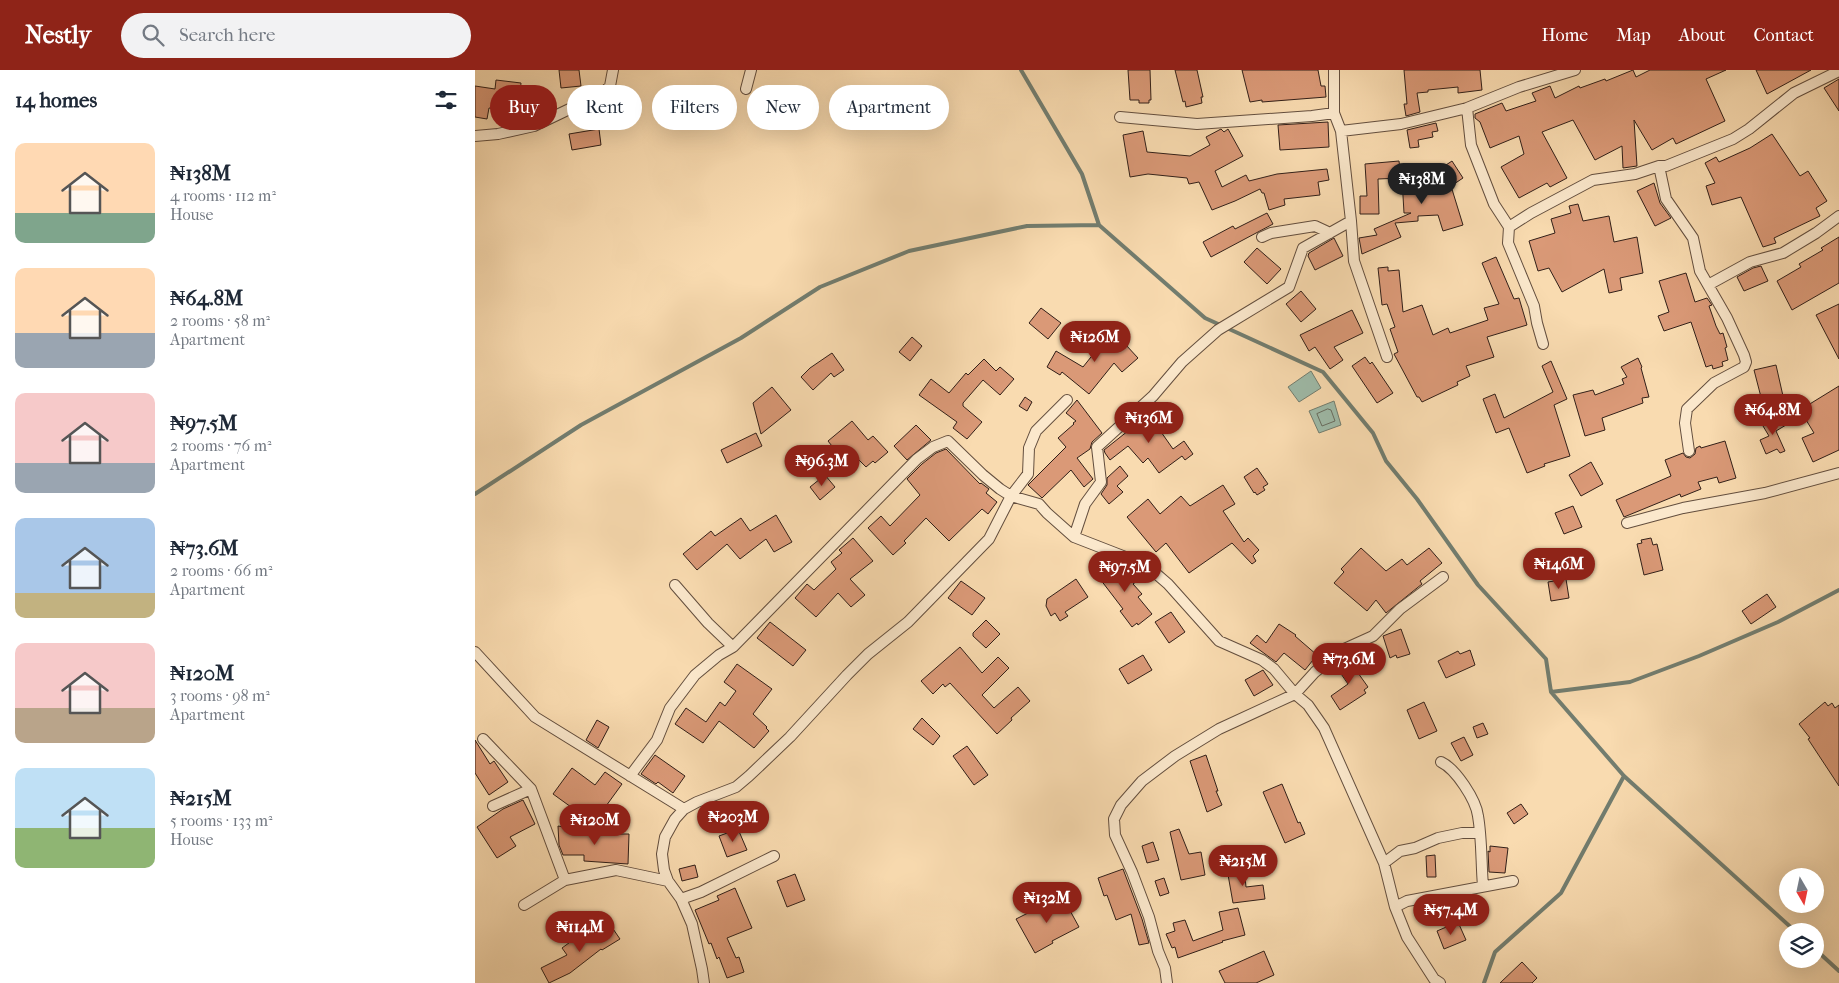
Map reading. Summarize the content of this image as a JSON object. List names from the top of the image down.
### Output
{
  "north": "bottom",
  "page": {
    "header": "Nestly",
    "search": "Search here",
    "nav": [
      "Home",
      "Map",
      "About",
      "Contact"
    ],
    "heading": "14 homes",
    "chip": [
      "Buy",
      "Rent",
      "Filters",
      "New",
      "Apartment"
    ],
    "list": [
      {
        "name": "₦138M",
        "note": "4 rooms · 112 m² · House"
      },
      {
        "name": "₦64.8M",
        "note": "2 rooms · 58 m² · Apartment"
      },
      {
        "name": "₦97.5M",
        "note": "2 rooms · 76 m² · Apartment"
      },
      {
        "name": "₦73.6M",
        "note": "2 rooms · 66 m² · Apartment"
      },
      {
        "name": "₦120M",
        "note": "3 rooms · 98 m² · Apartment"
      },
      {
        "name": "₦215M",
        "note": "5 rooms · 133 m² · House"
      }
    ],
    "price": [
      "₦138M",
      "₦126M",
      "₦64.8M",
      "₦136M",
      "₦96.3M",
      "₦146M",
      "₦97.5M",
      "₦73.6M",
      "₦203M",
      "₦120M",
      "₦215M",
      "₦132M",
      "₦57.4M",
      "₦114M"
    ]
  }
}
